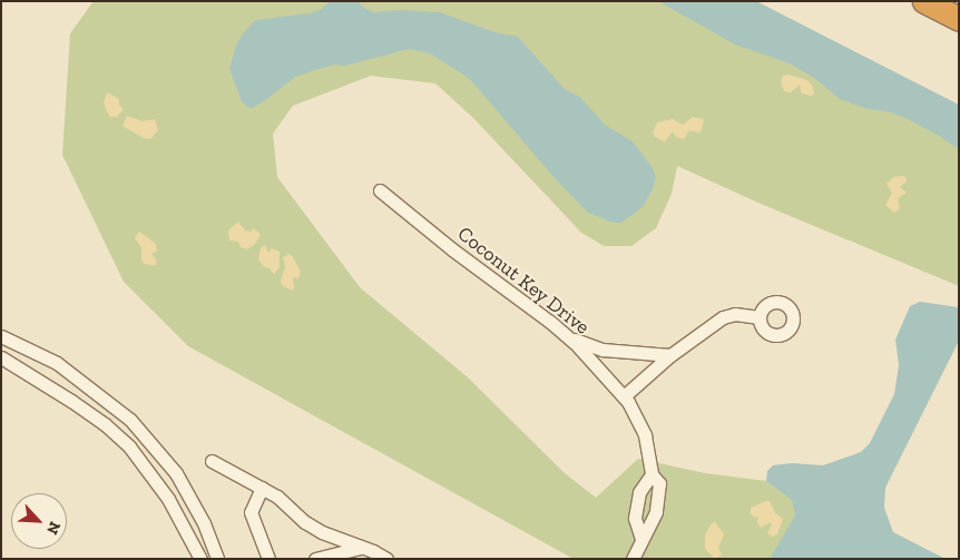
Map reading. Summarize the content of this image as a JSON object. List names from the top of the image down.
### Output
{
  "streets": {
    "street": ["Coconut Key Drive"]
  },
  "north": "bottom right"
}
